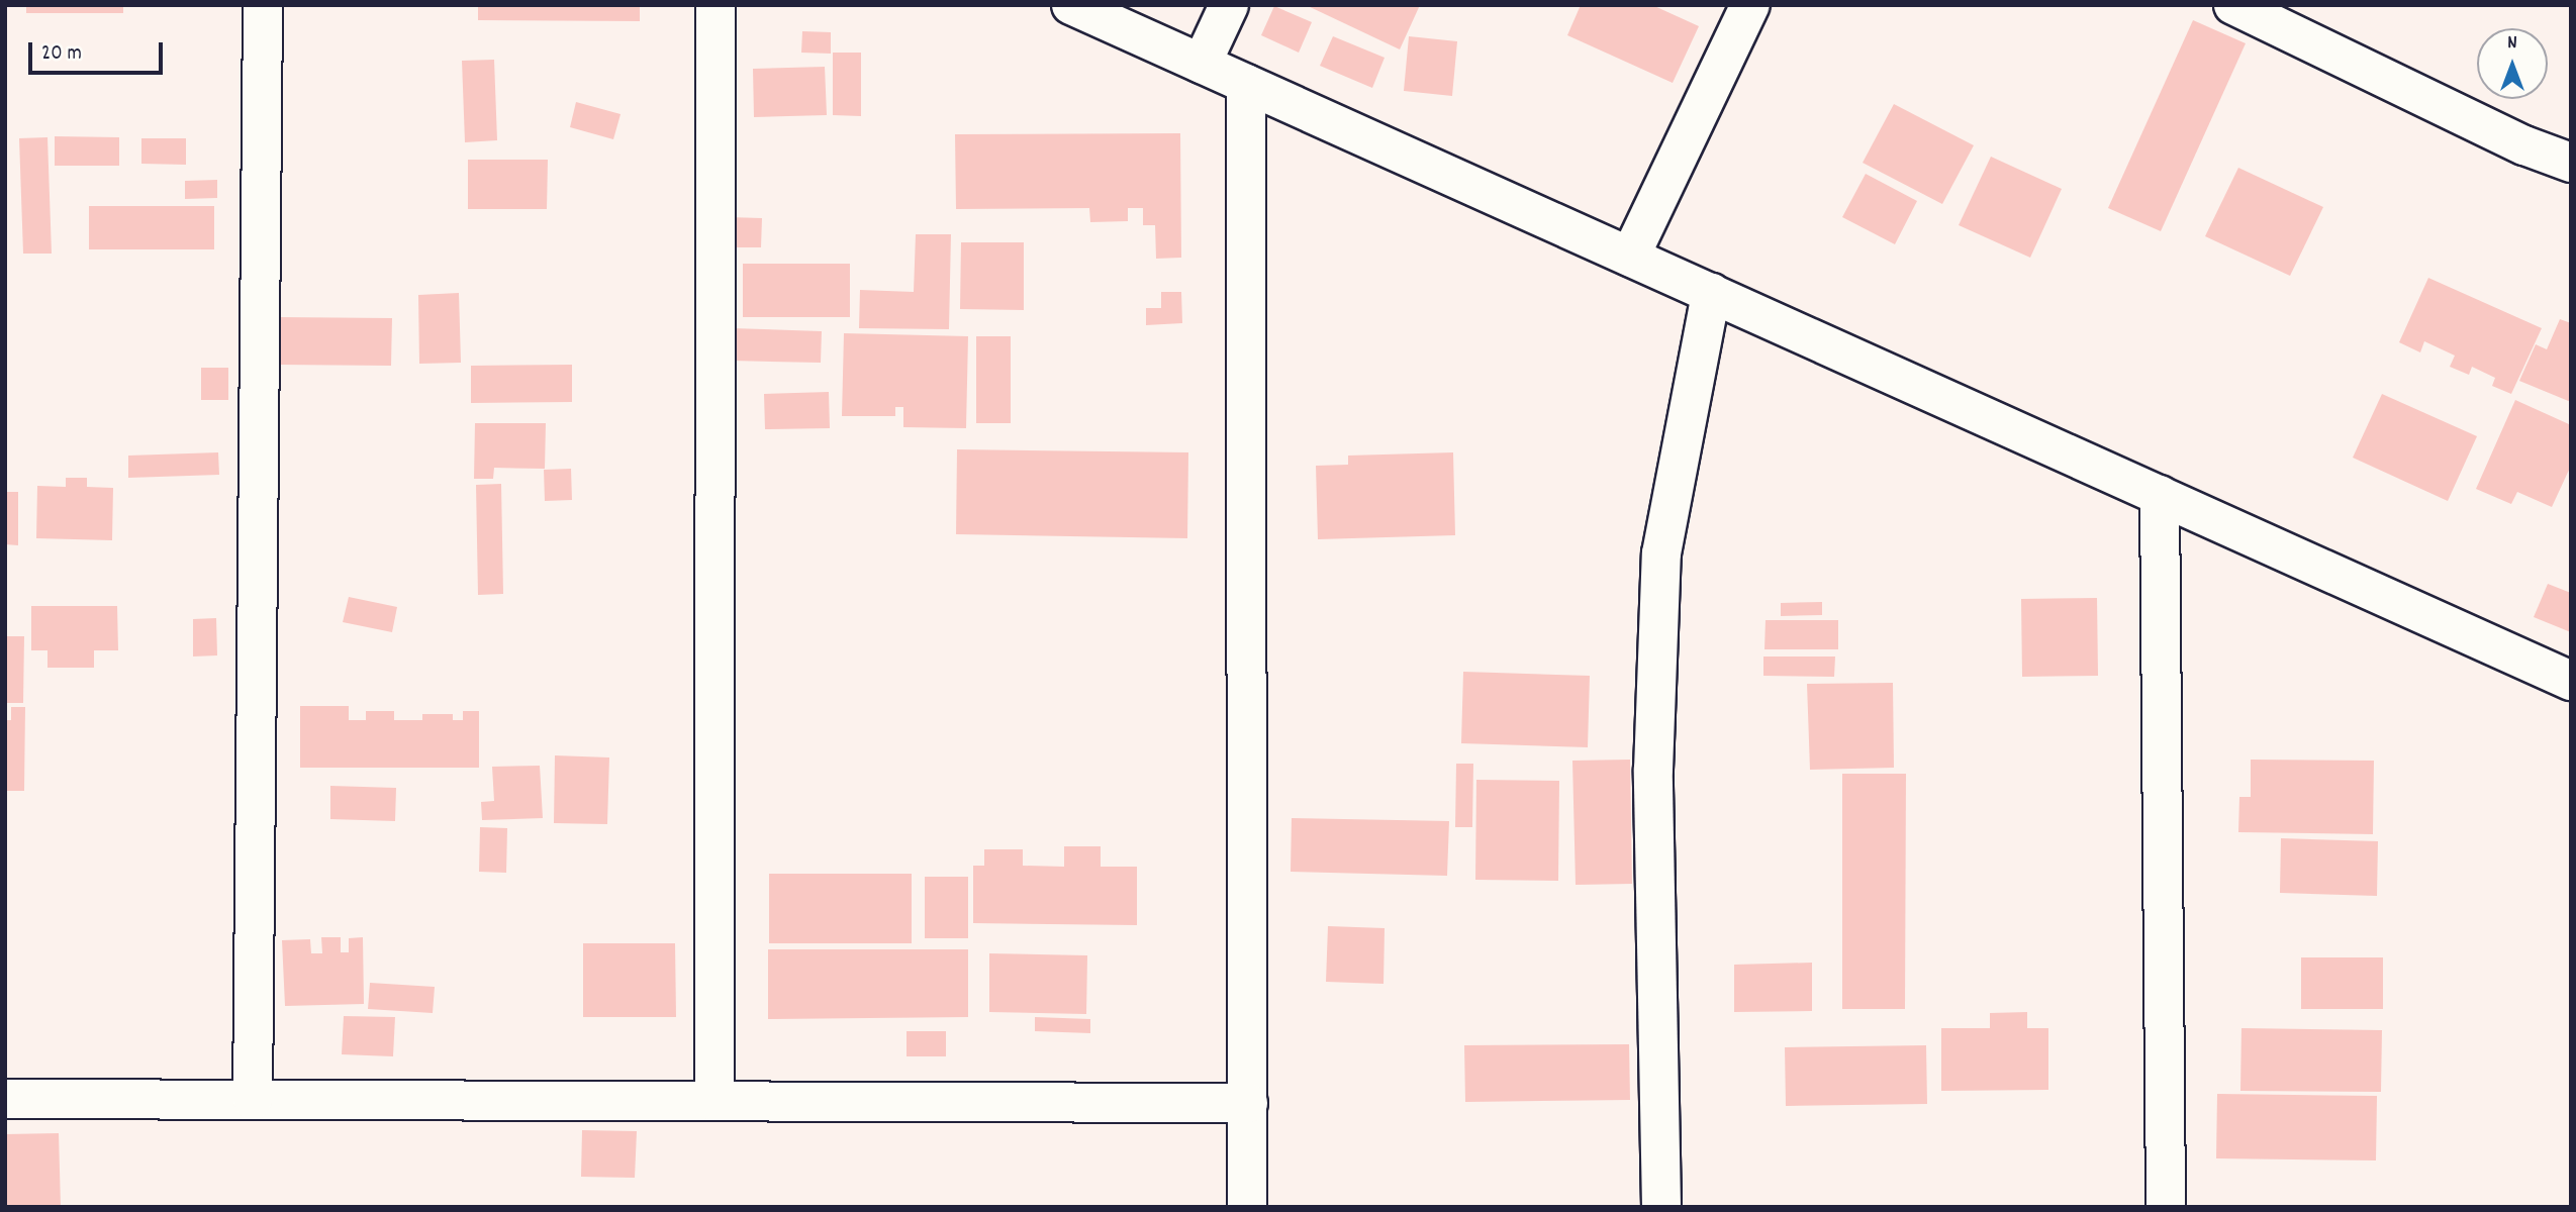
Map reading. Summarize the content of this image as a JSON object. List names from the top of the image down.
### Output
{
  "scale_bar": "20 m",
  "north": "top"
}
